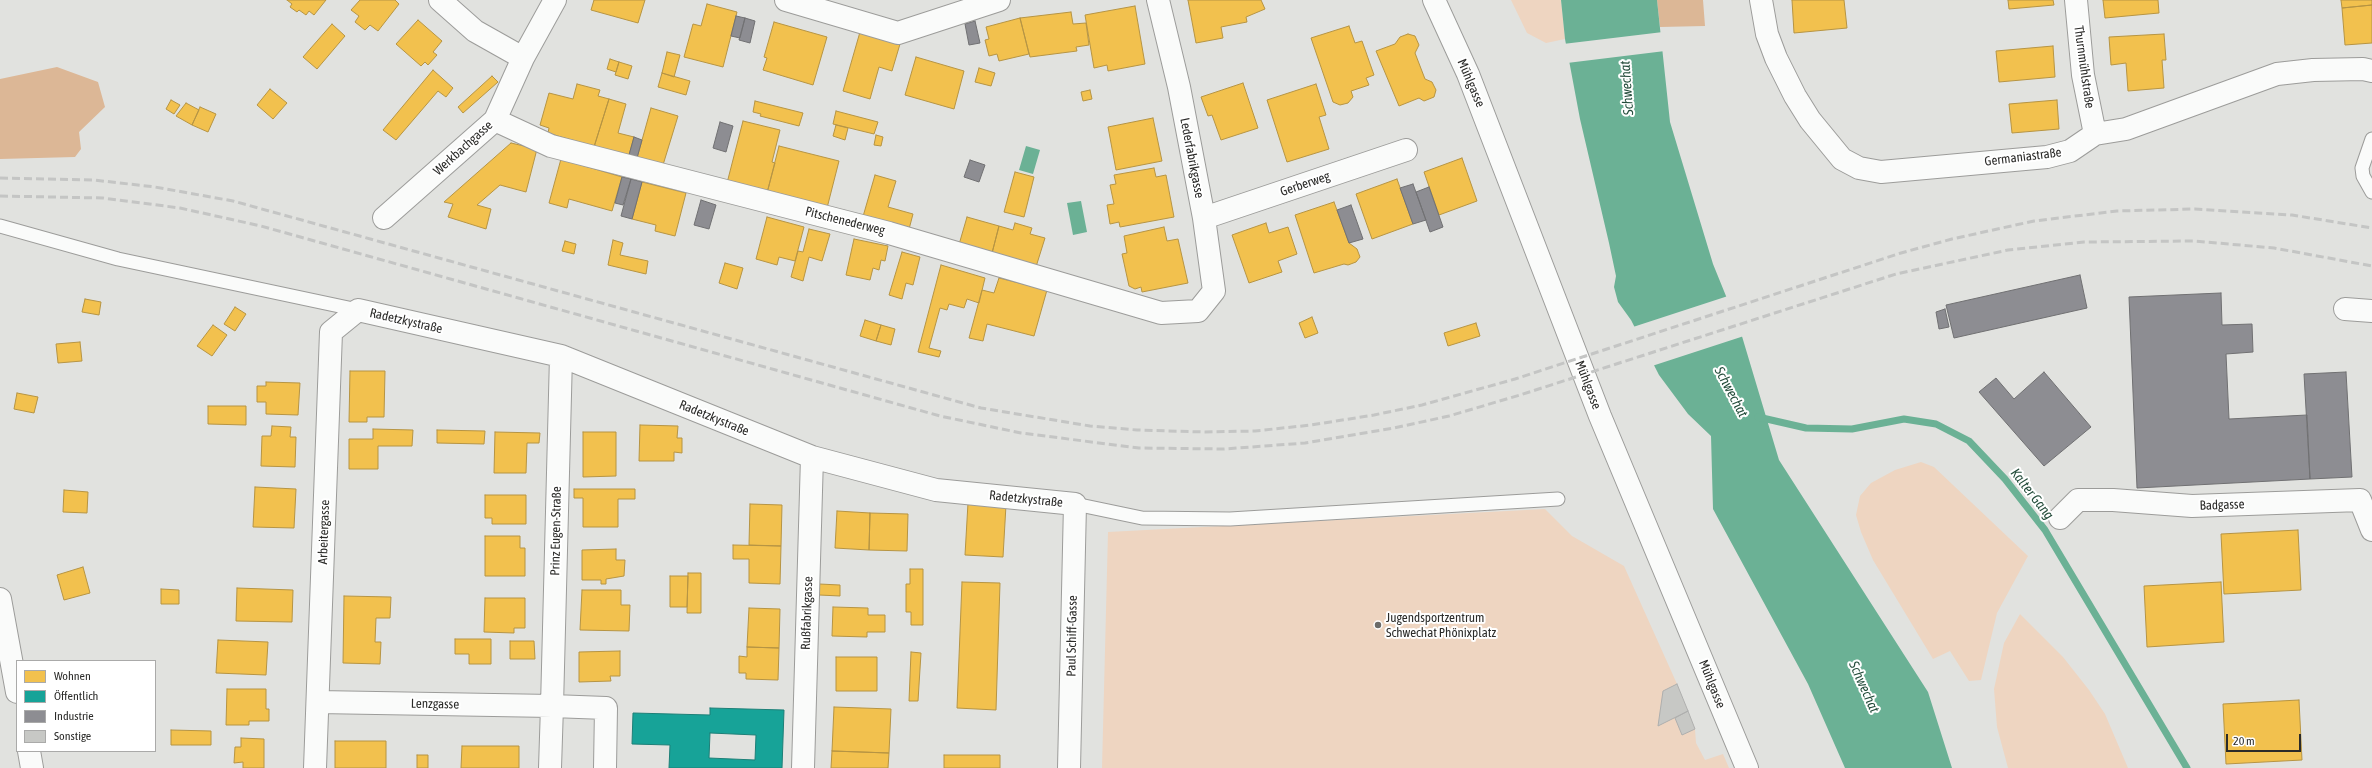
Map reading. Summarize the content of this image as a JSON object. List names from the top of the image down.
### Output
{
  "streets": {
    "street": [
      "Thurnmühlstraße",
      "Mühlgasse",
      "Werkbachgasse",
      "Germaniastraße",
      "Lederfabrikgasse",
      "Gerberweg",
      "Pitschenederweg",
      "Radetzkystraße",
      "Badgasse",
      "Prinz Eugen-Straße",
      "Arbeitergasse",
      "Rußfabrikgasse",
      "Paul Schiff-Gasse",
      "Lenzgasse"
    ]
  },
  "crossings": [
    ["Thurnmühlstraße", "Germaniastraße"],
    ["Werkbachgasse", "Pitschenederweg"],
    ["Lederfabrikgasse", "Gerberweg"],
    ["Lederfabrikgasse", "Pitschenederweg"],
    ["Radetzkystraße", "Prinz Eugen-Straße"],
    ["Radetzkystraße", "Arbeitergasse"],
    ["Radetzkystraße", "Rußfabrikgasse"],
    ["Radetzkystraße", "Paul Schiff-Gasse"],
    ["Prinz Eugen-Straße", "Lenzgasse"],
    ["Arbeitergasse", "Lenzgasse"]
  ],
  "water": ["Schwechat", "Kalter Gang"],
  "places": ["Jugendsportzentrum Schwechat Phönixplatz"],
  "legend": [
    "Wohnen",
    "Öffentlich",
    "Industrie",
    "Sonstige"
  ],
  "scale_bar": "20 m"
}
